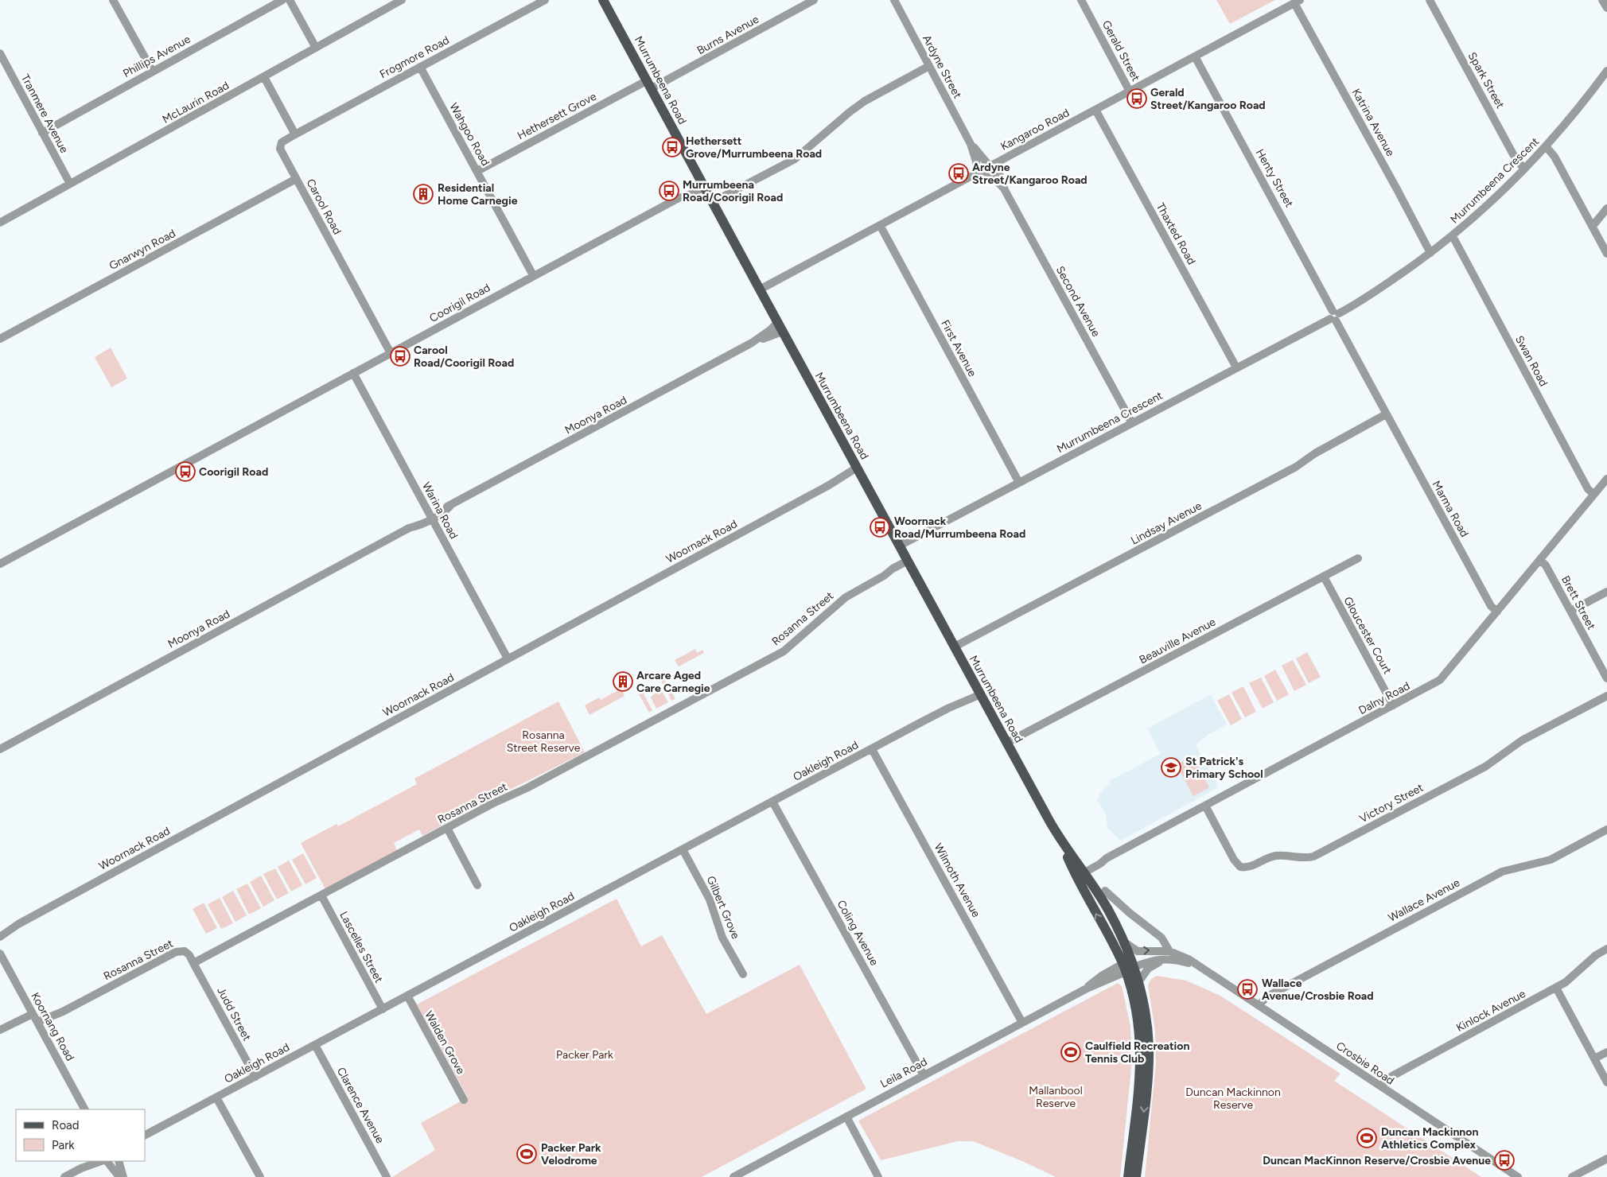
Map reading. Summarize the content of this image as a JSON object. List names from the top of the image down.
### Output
{
  "streets": {
    "main road": ["Murrumbeena Road"],
    "street": [
      "Burns Avenue",
      "Gerald Street",
      "Phillips Avenue",
      "Frogmore Road",
      "Ardyne Street",
      "Spark Street",
      "McLaurin Road",
      "Tranmere Avenue",
      "Hethersett Grove",
      "Katrina Avenue",
      "Kangaroo Road",
      "Wahgoo Road",
      "Henty Street",
      "Murrumbeena Crescent",
      "Carool Road",
      "Thaxted Road",
      "Gnarwyn Road",
      "Second Avenue",
      "Coorigil Road",
      "First Avenue",
      "Swan Road",
      "Moonya Road",
      "Marma Road",
      "Warina Road",
      "Lindsay Avenue",
      "Woornack Road",
      "Brett Street",
      "Rosanna Street",
      "Gloucester Court",
      "Beauville Avenue",
      "Dalny Road",
      "Oakleigh Road",
      "Victory Street",
      "Wilmoth Avenue",
      "Wallace Avenue",
      "Gilbert Grove",
      "Coling Avenue",
      "Lascelles Street",
      "Kinlock Avenue",
      "Judd Street",
      "Koornang Road",
      "Walden Grove",
      "Crosbie Road",
      "Leila Road",
      "Clarence Avenue"
    ]
  },
  "crossings": [
    ["Burns Avenue", "Murrumbeena Road"],
    ["Burns Avenue", "Hethersett Grove"],
    ["Gerald Street", "Kangaroo Road"],
    ["Phillips Avenue", "Tranmere Avenue"],
    ["Frogmore Road", "Wahgoo Road"],
    ["Frogmore Road", "Carool Road"],
    ["Ardyne Street", "Kangaroo Road"],
    ["Ardyne Street", "Second Avenue"],
    ["Murrumbeena Road", "Hethersett Grove"],
    ["Murrumbeena Road", "Kangaroo Road"],
    ["Murrumbeena Road", "Murrumbeena Crescent"],
    ["Murrumbeena Road", "Coorigil Road"],
    ["Murrumbeena Road", "Moonya Road"],
    ["Murrumbeena Road", "Lindsay Avenue"],
    ["Murrumbeena Road", "Woornack Road"],
    ["Murrumbeena Road", "Rosanna Street"],
    ["Murrumbeena Road", "Beauville Avenue"],
    ["Murrumbeena Road", "Dalny Road"],
    ["Murrumbeena Road", "Oakleigh Road"],
    ["Murrumbeena Road", "Leila Road"],
    ["Spark Street", "Murrumbeena Crescent"],
    ["McLaurin Road", "Tranmere Avenue"],
    ["Hethersett Grove", "Wahgoo Road"],
    ["Katrina Avenue", "Kangaroo Road"],
    ["Katrina Avenue", "Murrumbeena Crescent"],
    ["Kangaroo Road", "Henty Street"],
    ["Kangaroo Road", "Thaxted Road"],
    ["Kangaroo Road", "Second Avenue"],
    ["Kangaroo Road", "First Avenue"],
    ["Wahgoo Road", "Coorigil Road"],
    ["Henty Street", "Murrumbeena Crescent"],
    ["Henty Street", "Marma Road"],
    ["Henty Street", "Lindsay Avenue"],
    ["Murrumbeena Crescent", "Thaxted Road"],
    ["Murrumbeena Crescent", "Second Avenue"],
    ["Murrumbeena Crescent", "First Avenue"],
    ["Murrumbeena Crescent", "Swan Road"],
    ["Carool Road", "Gnarwyn Road"],
    ["Carool Road", "Coorigil Road"],
    ["Coorigil Road", "Warina Road"],
    ["Swan Road", "Dalny Road"],
    ["Moonya Road", "Warina Road"],
    ["Marma Road", "Lindsay Avenue"],
    ["Marma Road", "Dalny Road"],
    ["Warina Road", "Woornack Road"],
    ["Brett Street", "Dalny Road"],
    ["Rosanna Street", "Lascelles Street"],
    ["Rosanna Street", "Judd Street"],
    ["Rosanna Street", "Koornang Road"],
    ["Gloucester Court", "Beauville Avenue"],
    ["Gloucester Court", "Dalny Road"],
    ["Dalny Road", "Victory Street"],
    ["Oakleigh Road", "Wilmoth Avenue"],
    ["Oakleigh Road", "Gilbert Grove"],
    ["Oakleigh Road", "Coling Avenue"],
    ["Oakleigh Road", "Lascelles Street"],
    ["Oakleigh Road", "Judd Street"],
    ["Oakleigh Road", "Walden Grove"],
    ["Oakleigh Road", "Clarence Avenue"],
    ["Wilmoth Avenue", "Leila Road"],
    ["Wallace Avenue", "Crosbie Road"],
    ["Coling Avenue", "Leila Road"],
    ["Kinlock Avenue", "Crosbie Road"],
    ["Crosbie Road", "Leila Road"]
  ],
  "parks": [
    "Rosanna Street Reserve",
    "Packer Park",
    "Mallanbool Reserve",
    "Duncan Mackinnon Reserve"
  ],
  "places": {
    "bus stop": [
      "Gerald Street/Kangaroo Road",
      "Hethersett Grove/Murrumbeena Road",
      "Ardyne Street/Kangaroo Road",
      "Murrumbeena Road/Coorigil Road",
      "Carool Road/Coorigil Road",
      "Coorigil Road",
      "Woornack Road/Murrumbeena Road",
      "Wallace Avenue/Crosbie Road",
      "Duncan MacKinnon Reserve/Crosbie Avenue"
    ],
    "building": ["Residential Home Carnegie", "Arcare Aged Care Carnegie"],
    "school or university": ["St Patrick's Primary School"],
    "sports": ["Caulfield Recreation Tennis Club", "Duncan Mackinnon Athletics Complex", "Packer Park Velodrome"]
  },
  "legend": ["Road", "Park"]
}
